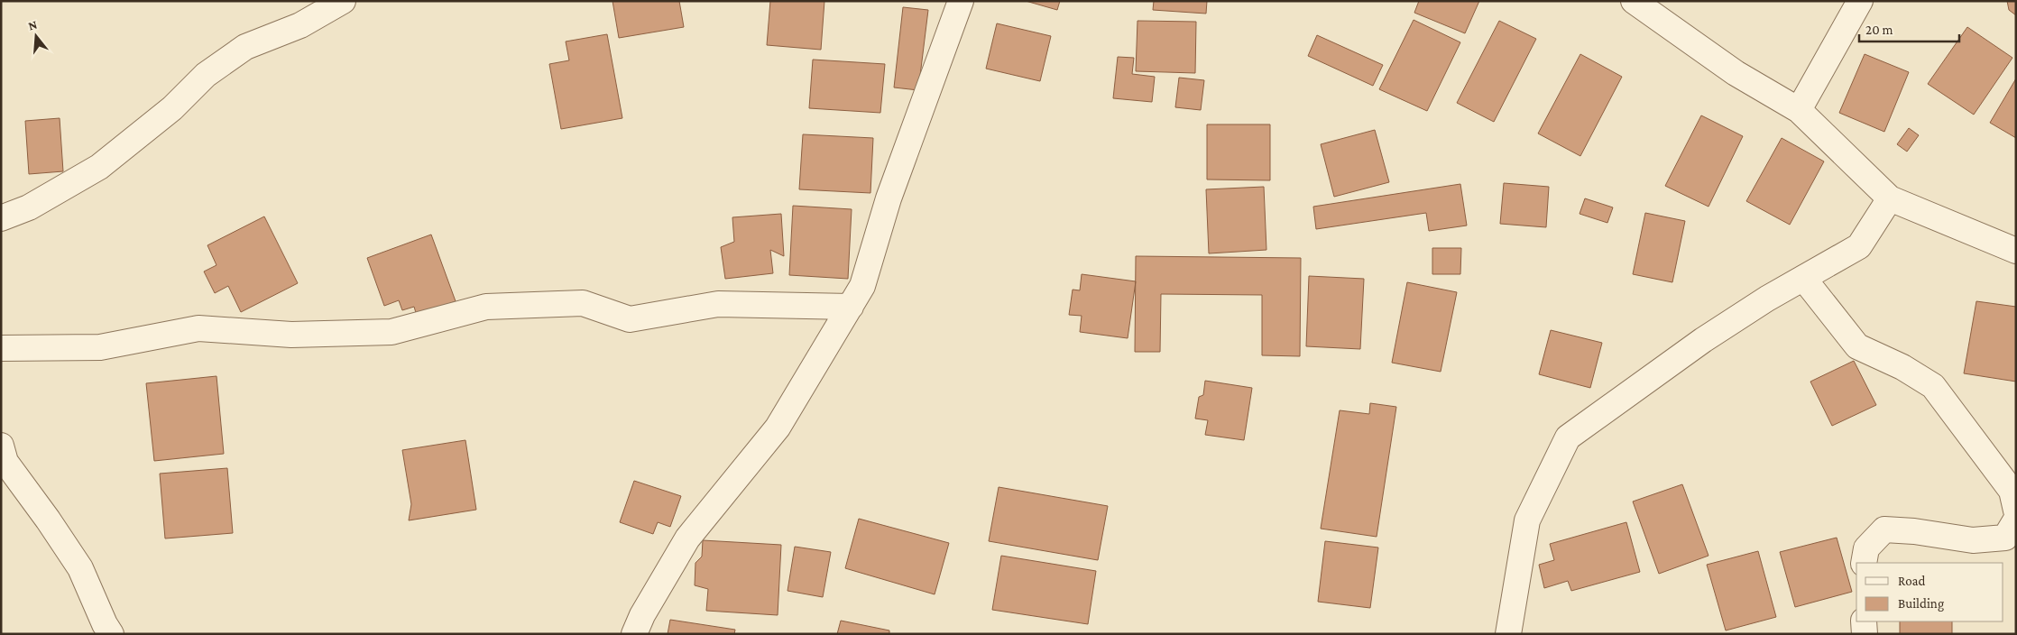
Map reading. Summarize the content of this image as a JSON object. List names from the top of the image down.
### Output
{
  "legend": ["Road", "Building"],
  "scale_bar": "20 m",
  "north": "top"
}
